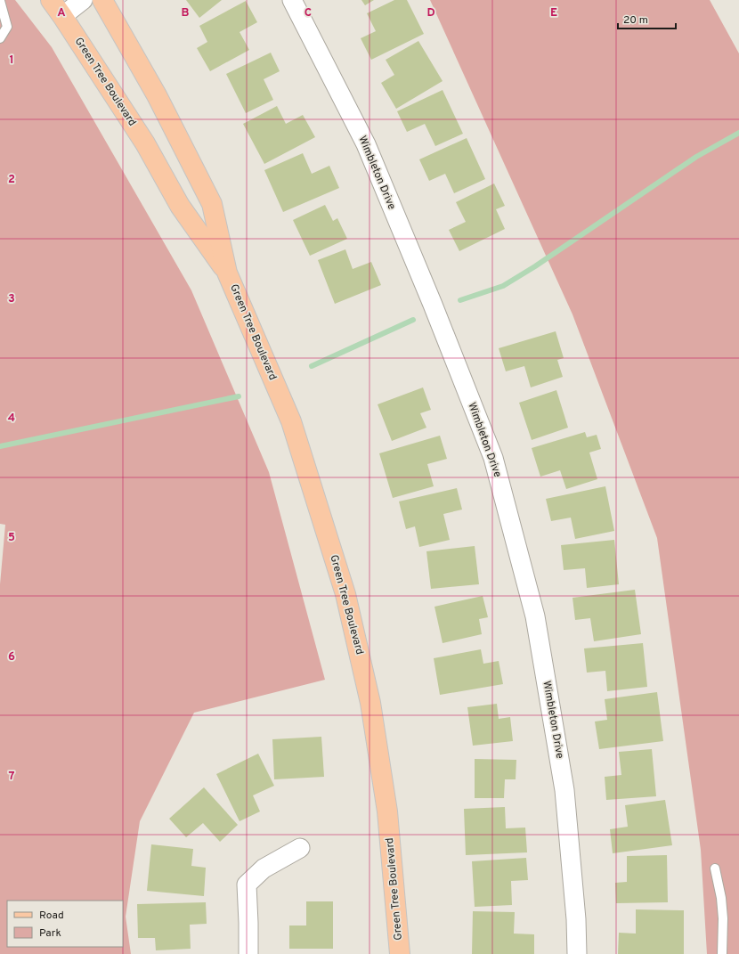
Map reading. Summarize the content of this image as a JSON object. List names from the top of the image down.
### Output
{
  "streets": {
    "main road": ["Green Tree Boulevard"],
    "street": ["Wimbleton Drive"]
  },
  "legend": ["Road", "Park"],
  "scale_bar": "20 m",
  "grid": {
    "columns": [
      "A",
      "B",
      "C",
      "D",
      "E"
    ],
    "rows": [
      "1",
      "2",
      "3",
      "4",
      "5",
      "6",
      "7"
    ]
  }
}
